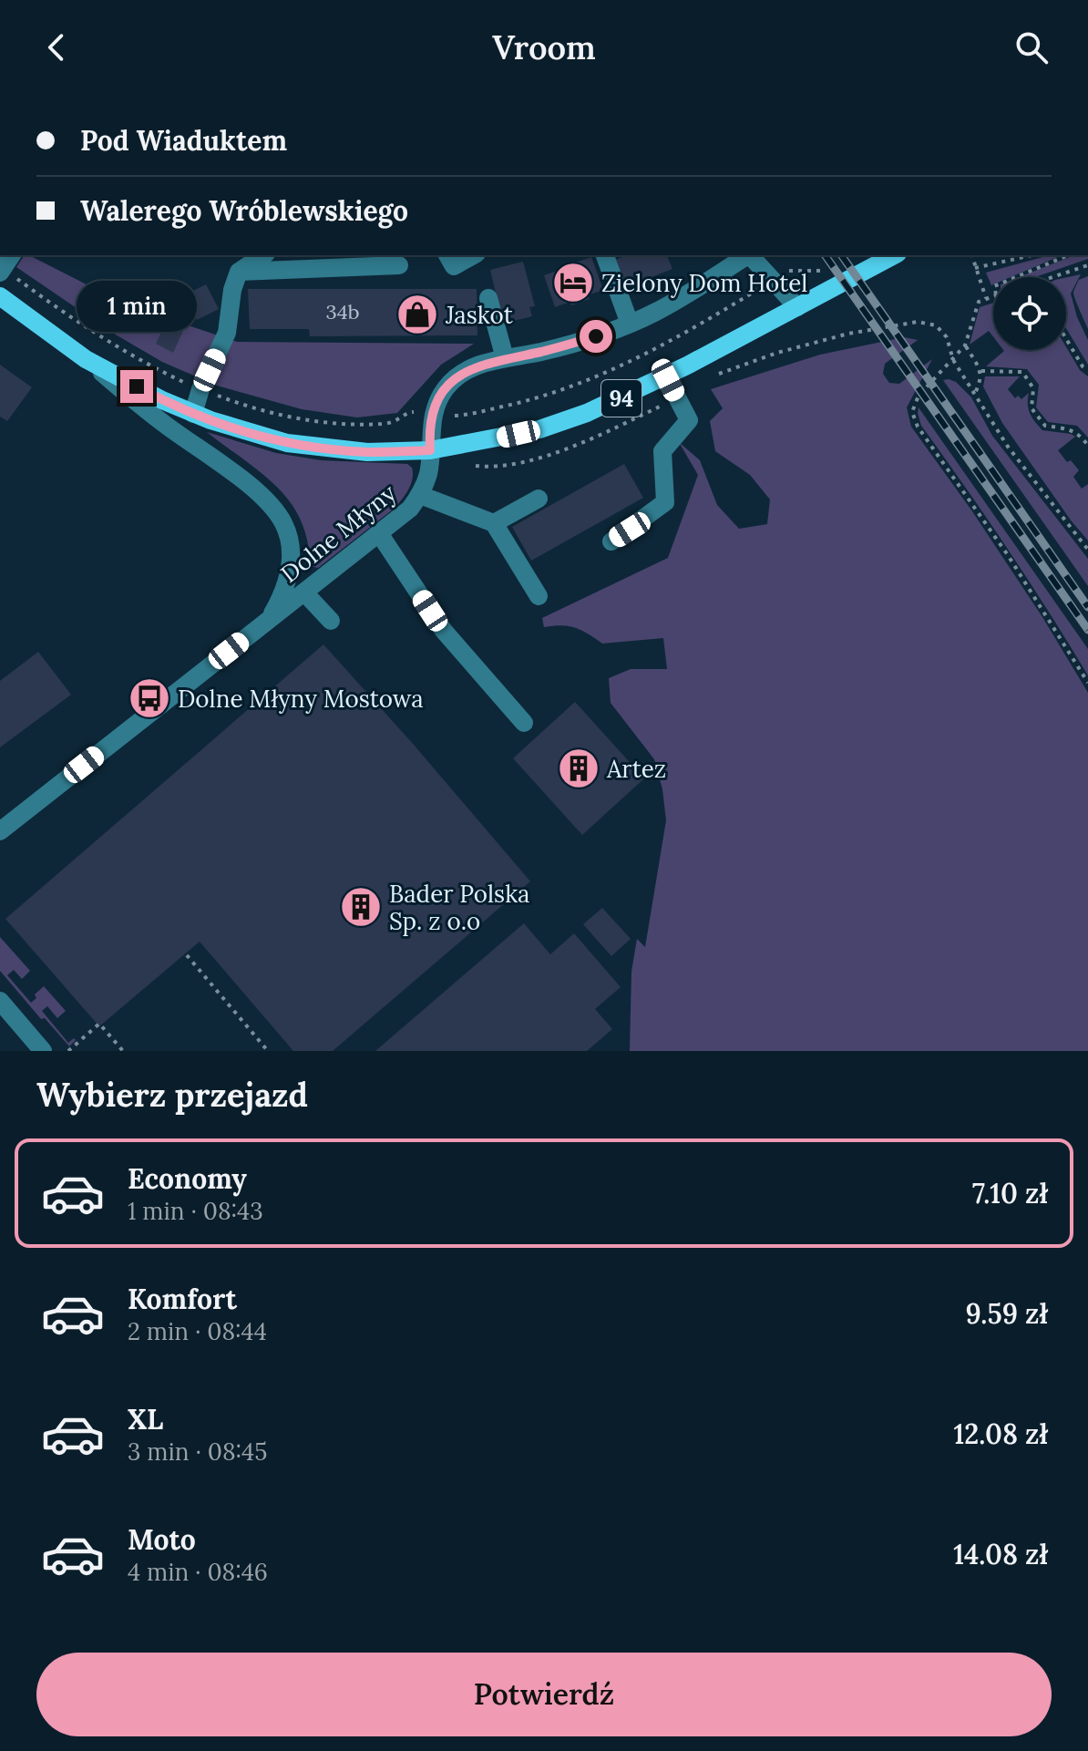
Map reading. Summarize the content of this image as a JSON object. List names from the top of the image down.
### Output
{
  "streets": {
    "main road": ["94"],
    "street": ["Dolne Młyny"]
  },
  "crossings": [
    ["94", "Dolne Młyny"]
  ],
  "places": {
    "hotel": ["Zielony Dom Hotel"],
    "shop": ["Jaskot"],
    "bus stop": ["Dolne Młyny Mostowa"],
    "building": ["Artez", "Bader Polska Sp. z o.o"]
  },
  "house_numbers": ["34b"],
  "page": {
    "header": "Vroom",
    "banner": ["Pod Wiaduktem", "Walerego Wróblewskiego"],
    "bubble": "1 min",
    "heading": "Wybierz przejazd",
    "list": [
      {
        "name": "Economy",
        "note": "1 min · 08:43",
        "value": "7.10 zł"
      },
      {
        "name": "Komfort",
        "note": "2 min · 08:44",
        "value": "9.59 zł"
      },
      {
        "name": "XL",
        "note": "3 min · 08:45",
        "value": "12.08 zł"
      },
      {
        "name": "Moto",
        "note": "4 min · 08:46",
        "value": "14.08 zł"
      }
    ],
    "buttons": "Potwierdź"
  }
}
